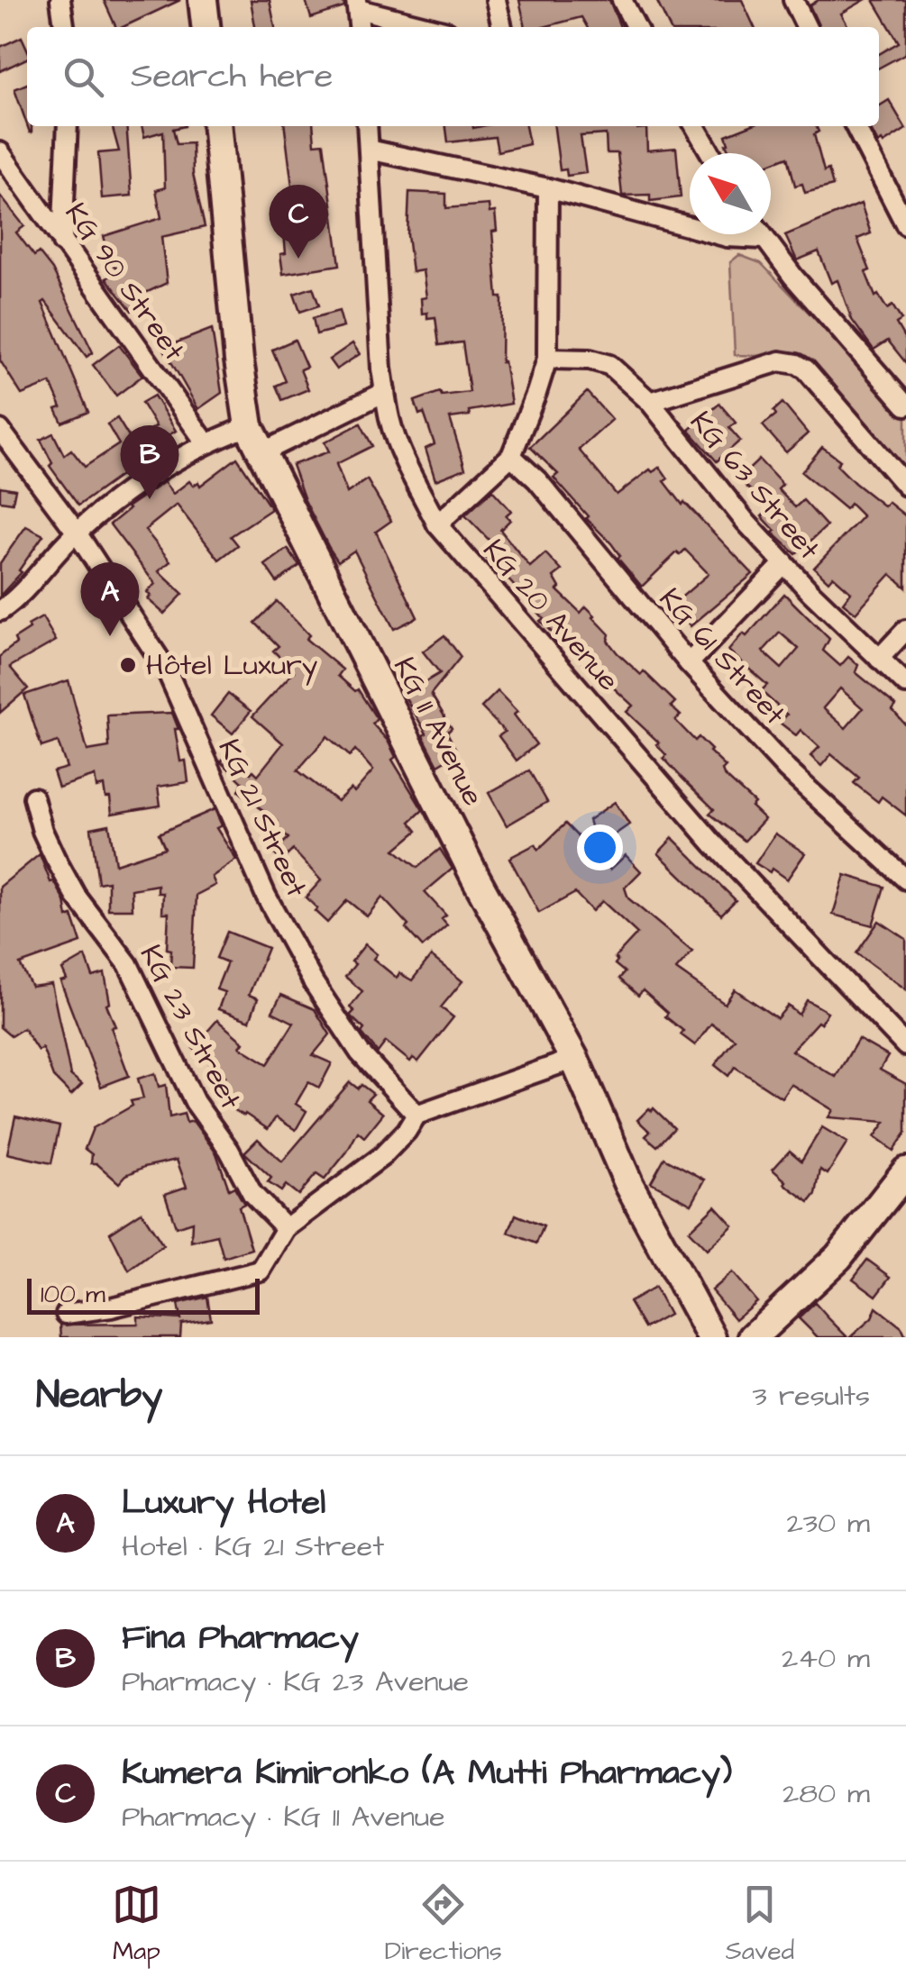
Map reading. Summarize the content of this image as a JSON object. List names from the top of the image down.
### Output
{
  "streets": {
    "main road": ["KG 11 Avenue"],
    "street": [
      "KG 90 Street",
      "KG 63 Street",
      "KG 20 Avenue",
      "KG 61 Street",
      "KG 21 Street",
      "KG 23 Street"
    ]
  },
  "places": ["Hôtel Luxury"],
  "scale_bar": "100 m",
  "north": "top left",
  "page": {
    "search": "Search here",
    "pins": ["C", "B", "A"],
    "scale": "100 m",
    "heading": ["Nearby", "3 results"],
    "list": [
      {
        "mark": "A",
        "name": "Luxury Hotel",
        "note": "Hotel · KG 21 Street",
        "value": "230 m"
      },
      {
        "mark": "B",
        "name": "Fina Pharmacy",
        "note": "Pharmacy · KG 23 Avenue",
        "value": "240 m"
      },
      {
        "mark": "C",
        "name": "Kumera Kimironko (A Mutti Pharmacy)",
        "note": "Pharmacy · KG 11 Avenue",
        "value": "280 m"
      }
    ],
    "nav": ["Map", "Directions", "Saved"]
  }
}
